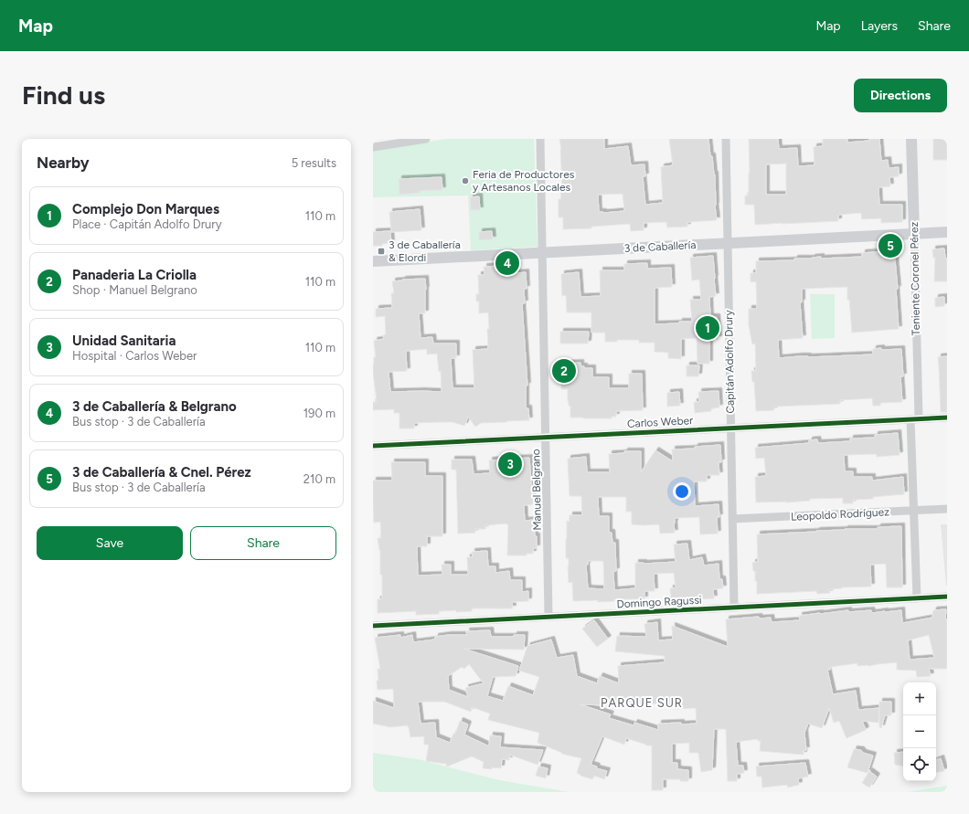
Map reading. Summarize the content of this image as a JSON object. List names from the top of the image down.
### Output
{
  "streets": {
    "main road": ["3 de Caballería", "Teniente Coronel Pérez"],
    "street": [
      "Capitán Adolfo Drury",
      "Carlos Weber",
      "Manuel Belgrano",
      "Leopoldo Rodríguez",
      "Domingo Ragussi"
    ]
  },
  "crossings": [
    ["3 de Caballería", "Teniente Coronel Pérez"],
    ["3 de Caballería", "Capitán Adolfo Drury"],
    ["3 de Caballería", "Manuel Belgrano"],
    ["Teniente Coronel Pérez", "Carlos Weber"],
    ["Teniente Coronel Pérez", "Leopoldo Rodríguez"],
    ["Teniente Coronel Pérez", "Domingo Ragussi"],
    ["Capitán Adolfo Drury", "Carlos Weber"],
    ["Capitán Adolfo Drury", "Leopoldo Rodríguez"],
    ["Capitán Adolfo Drury", "Domingo Ragussi"],
    ["Carlos Weber", "Manuel Belgrano"],
    ["Manuel Belgrano", "Domingo Ragussi"]
  ],
  "districts": ["PARQUE SUR"],
  "places": {
    "other": ["Feria de Productores y Artesanos Locales"],
    "transit": ["3 de Caballería & Elordi"]
  },
  "page": {
    "header": "Map",
    "nav": ["Map", "Layers", "Share"],
    "buttons": [
      "Directions",
      ["Save", "Share"]
    ],
    "title": "Find us",
    "heading": ["Nearby", "5 results"],
    "list": [
      {
        "mark": "1",
        "name": "Complejo Don Marques",
        "note": "Place · Capitán Adolfo Drury",
        "value": "110 m"
      },
      {
        "mark": "2",
        "name": "Panaderia La Criolla",
        "note": "Shop · Manuel Belgrano",
        "value": "110 m"
      },
      {
        "mark": "3",
        "name": "Unidad Sanitaria",
        "note": "Hospital · Carlos Weber",
        "value": "110 m"
      },
      {
        "mark": "4",
        "name": "3 de Caballería & Belgrano",
        "note": "Bus stop · 3 de Caballería",
        "value": "190 m"
      },
      {
        "mark": "5",
        "name": "3 de Caballería & Cnel. Pérez",
        "note": "Bus stop · 3 de Caballería",
        "value": "210 m"
      }
    ],
    "pins": [
      "5",
      "4",
      "1",
      "2",
      "3"
    ],
    "map_buttons": ["+", "−"]
  }
}
